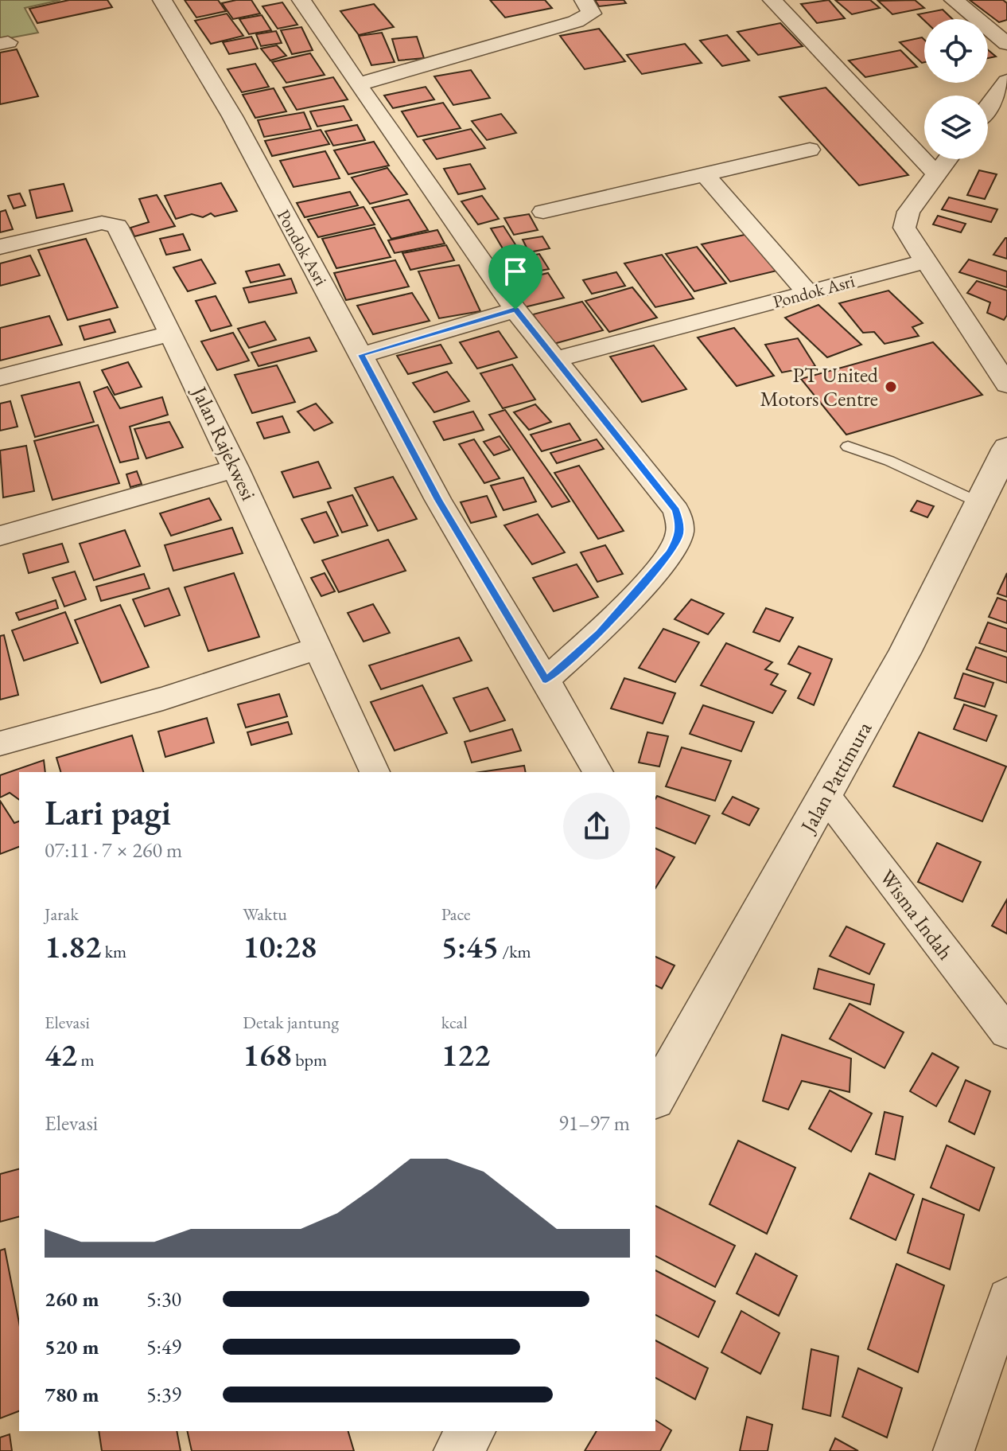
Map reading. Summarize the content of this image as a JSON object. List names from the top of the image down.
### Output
{
  "streets": {
    "street": [
      "Pondok Asri",
      "Jalan Rajekwesi",
      "Jalan Pattimura",
      "Wisma Indah"
    ]
  },
  "crossings": [
    ["Jalan Pattimura", "Wisma Indah"]
  ],
  "places": ["PT United Motors Centre"],
  "page": {
    "heading": ["Lari pagi", "07:11 · 7 × 260 m"],
    "stats": [
      ["Jarak", "1.82 km"],
      ["Waktu", "10:28"],
      ["Pace", "5:45 /km"],
      ["Elevasi", "42 m"],
      ["Detak jantung", "168 bpm"],
      ["kcal", "122"]
    ],
    "chart": ["Elevasi", "91–97 m"],
    "list": [
      {
        "name": "260 m",
        "note": "5:30"
      },
      {
        "name": "520 m",
        "note": "5:49"
      },
      {
        "name": "780 m",
        "note": "5:39"
      }
    ]
  }
}
